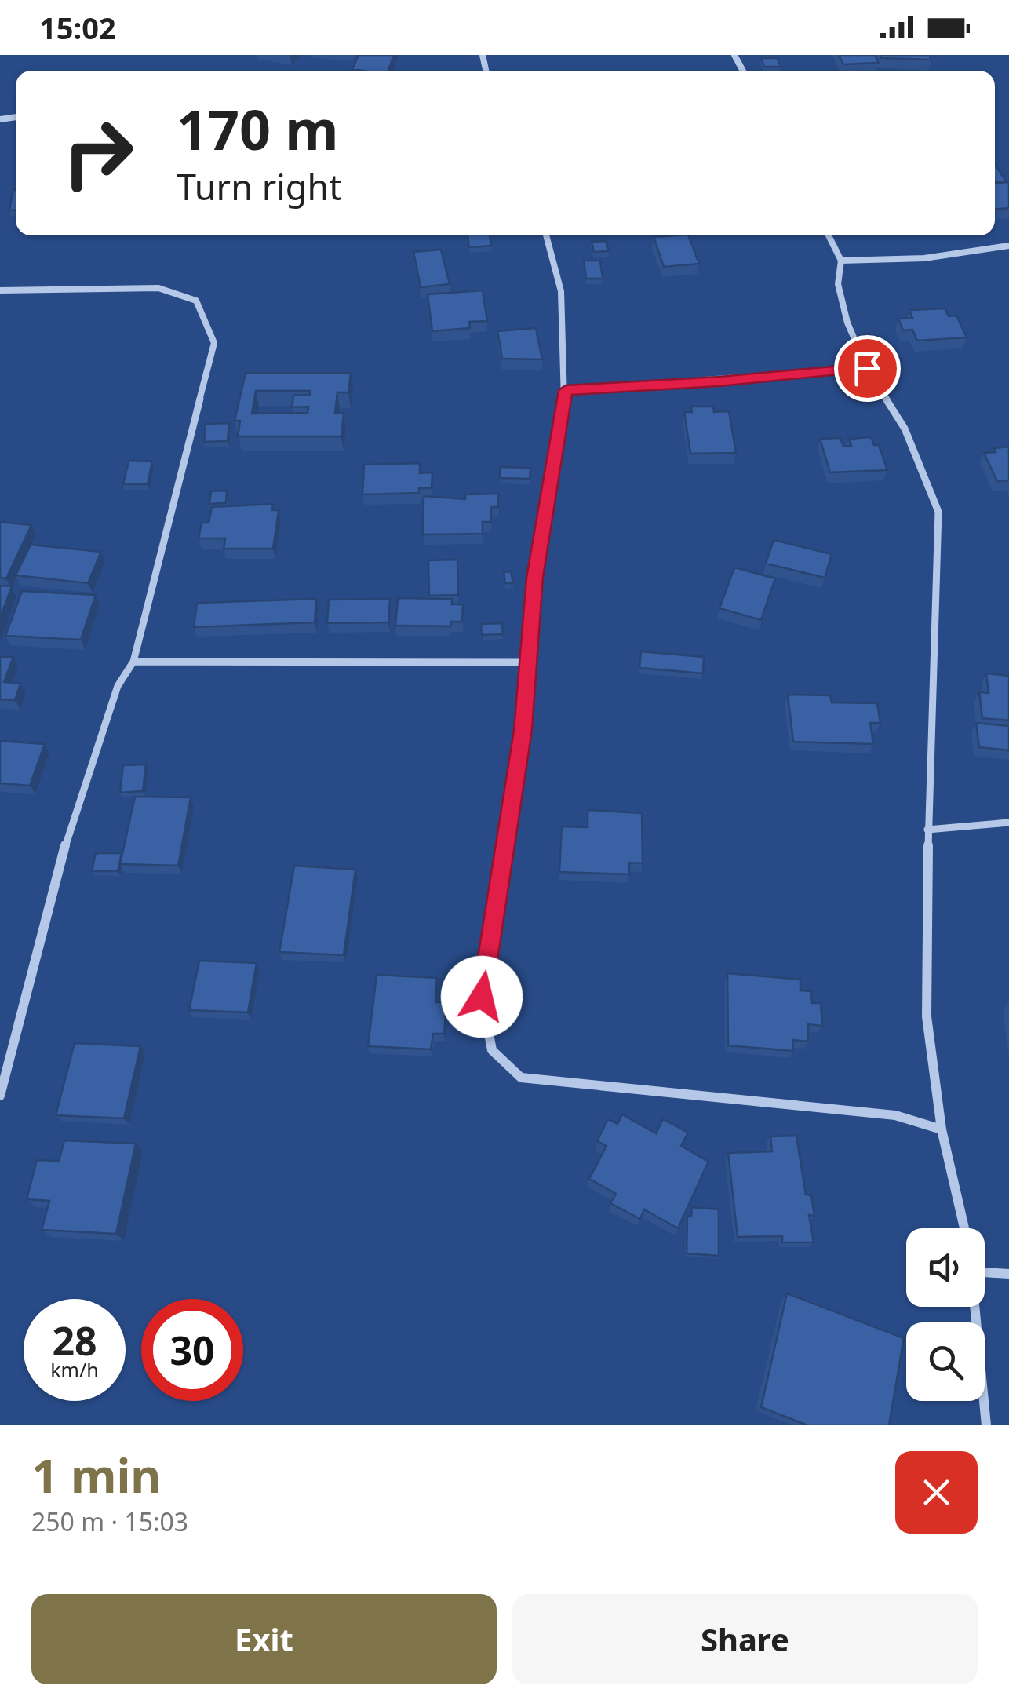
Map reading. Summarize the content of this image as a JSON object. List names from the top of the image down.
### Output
{
  "page": {
    "status": "15:02",
    "turn": ["170 m", "Turn right"],
    "speed": "28 km/h",
    "limit": "30",
    "heading": ["1 min", "250 m · 15:03"],
    "buttons": ["Exit", "Share"]
  }
}
